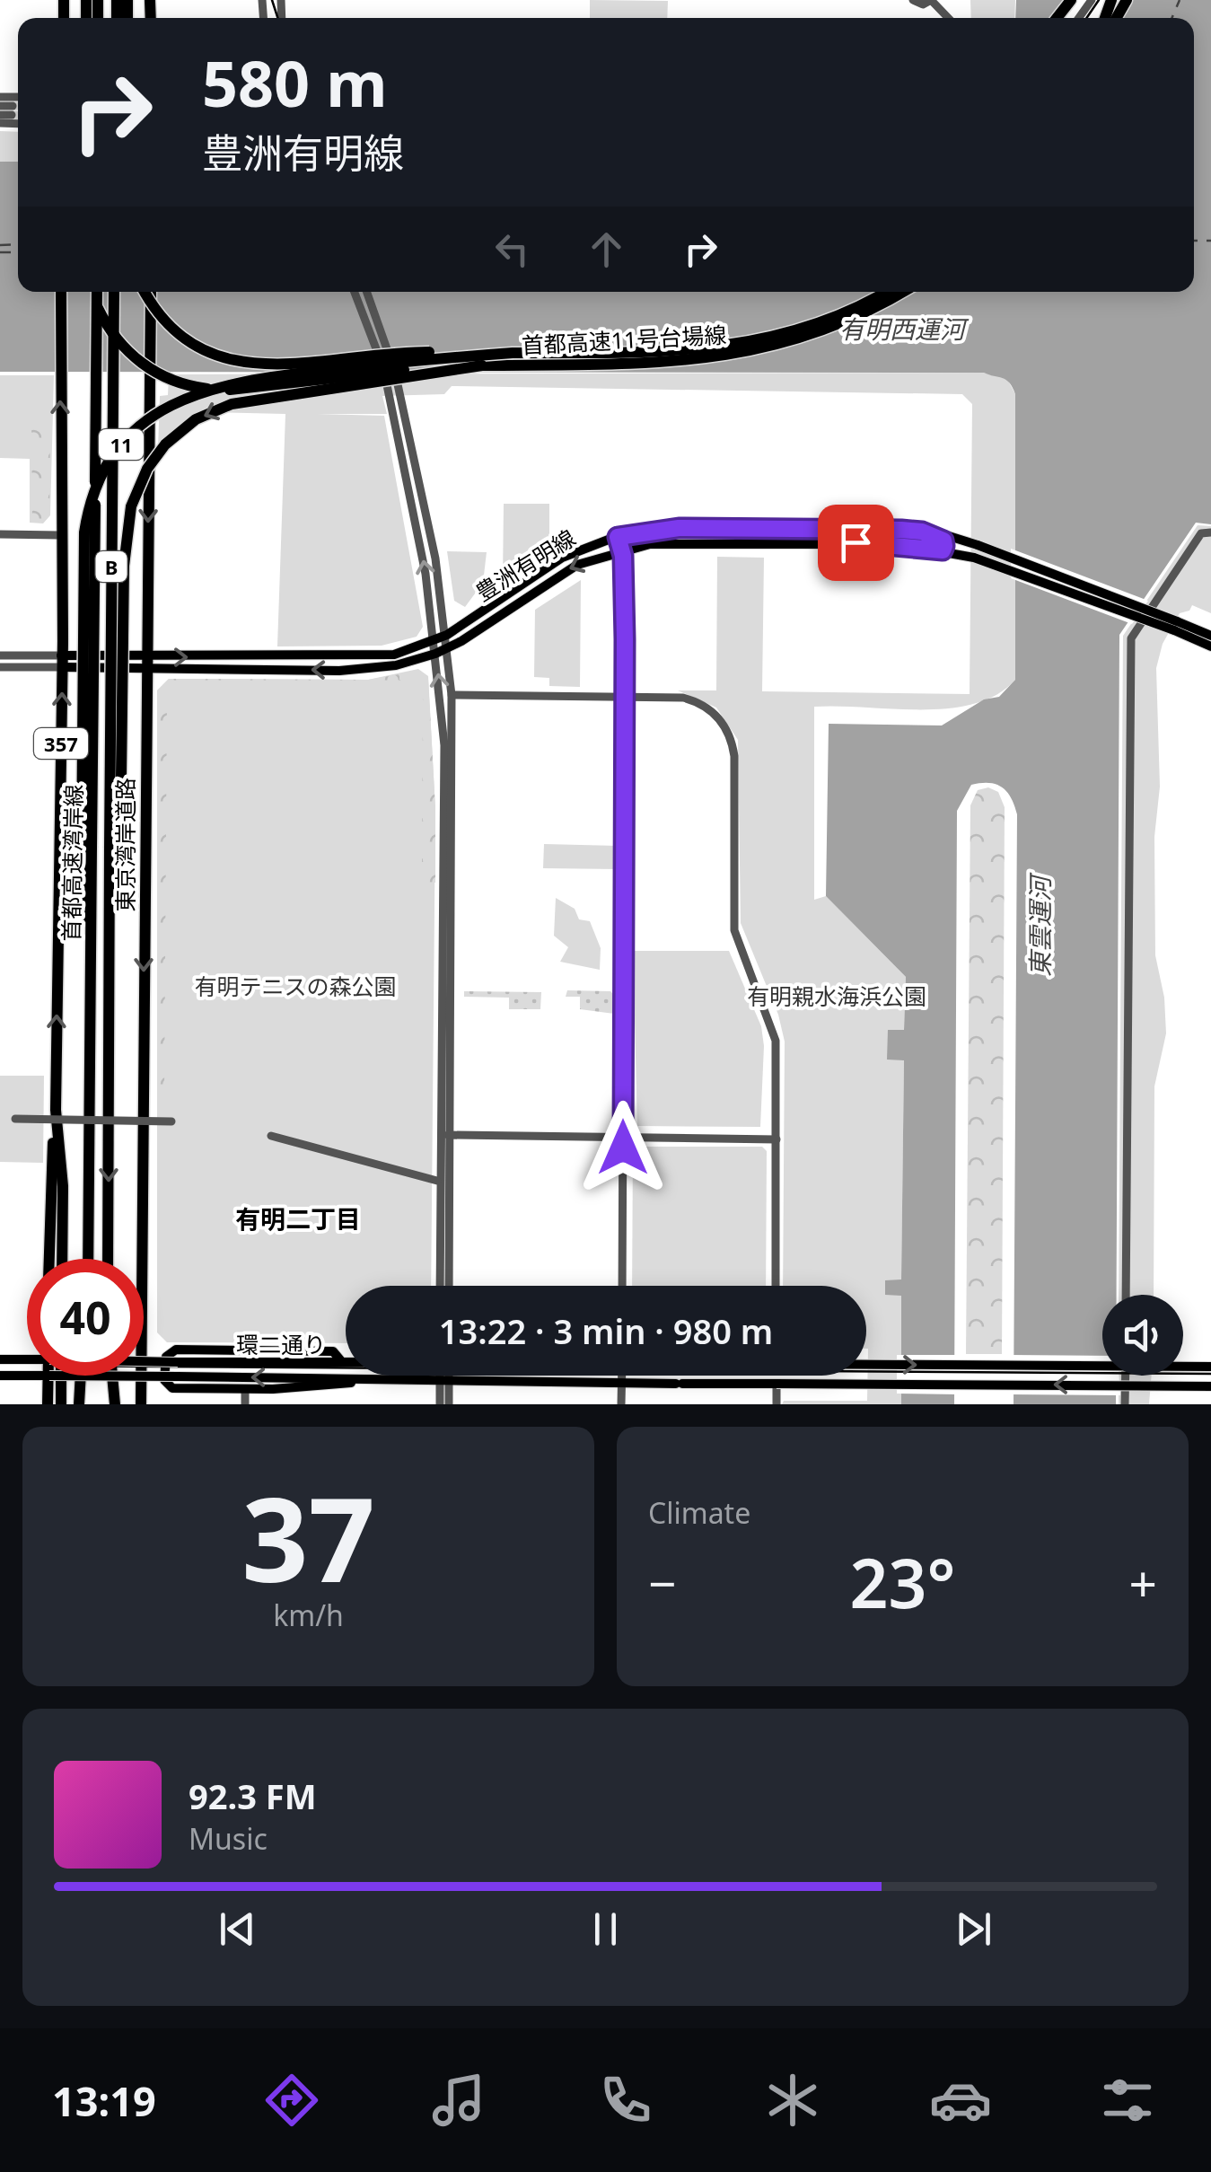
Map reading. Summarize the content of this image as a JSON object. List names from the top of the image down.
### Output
{
  "streets": {
    "highway": [
      "首都高速11号台場線",
      "11",
      "B",
      "357",
      "東京湾岸道路",
      "首都高速湾岸線"
    ],
    "main road": ["豊洲有明線", "環二通り"]
  },
  "crossings": [
    ["首都高速11号台場線", "11"],
    ["11", "首都高速湾岸線"],
    ["豊洲有明線", "357"],
    ["豊洲有明線", "東京湾岸道路"]
  ],
  "districts": ["有明二丁目"],
  "water": ["有明西運河", "東雲運河"],
  "parks": ["有明テニスの森公園", "有明親水海浜公園"],
  "page": {
    "turn": ["580 m", "豊洲有明線"],
    "limit": "40",
    "trip": "13:22 · 3 min · 980 m",
    "tile": [
      ["37", "km/h"],
      "Climate"
    ],
    "heat": ["−", "23°", "+"],
    "song": ["92.3 FM", "Music"],
    "tabs": "13:19"
  }
}
